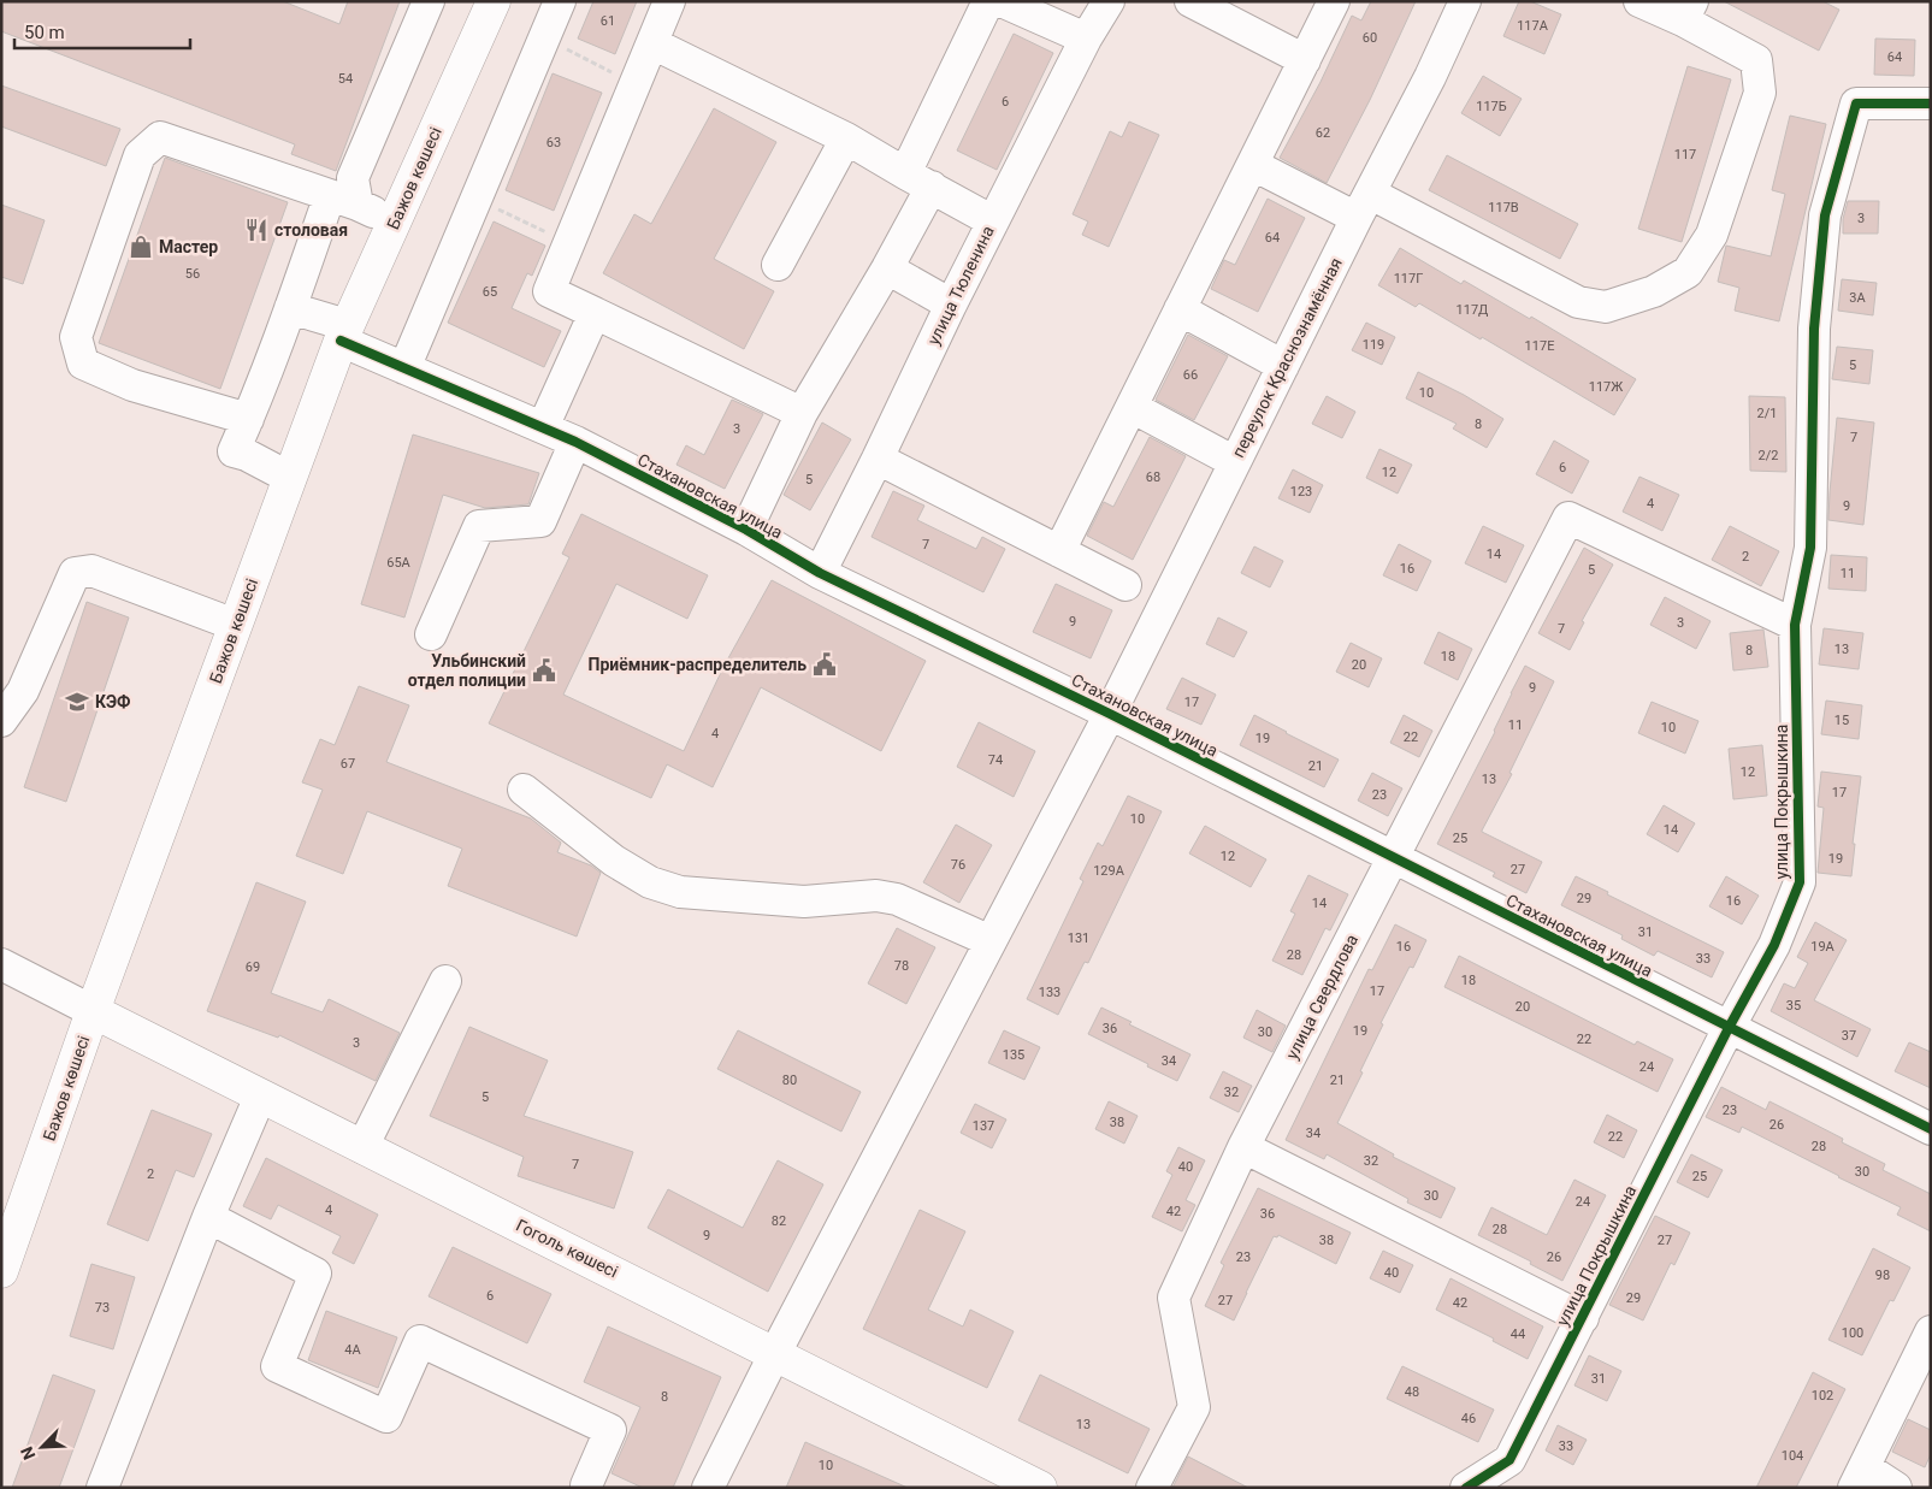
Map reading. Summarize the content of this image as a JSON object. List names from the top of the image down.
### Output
{
  "streets": {
    "main road": ["Бажов көшесі", "Гоголь көшесі"],
    "street": [
      "улица Тюленина",
      "переулок Краснознамённая",
      "Стахановская улица",
      "улица Покрышкина",
      "улица Свердлова"
    ]
  },
  "crossings": [
    ["Бажов көшесі", "Стахановская улица"],
    ["Бажов көшесі", "Гоголь көшесі"],
    ["улица Тюленина", "Стахановская улица"],
    ["переулок Краснознамённая", "Стахановская улица"],
    ["переулок Краснознамённая", "Гоголь көшесі"],
    ["Стахановская улица", "улица Покрышкина"],
    ["Стахановская улица", "улица Свердлова"],
    ["улица Покрышкина", "улица Свердлова"]
  ],
  "places": {
    "restaurant": ["столовая"],
    "shop": ["Мастер"],
    "public building": ["Приёмник-распределитель", "Ульбинский отдел полиции"],
    "school or university": ["КЭФ"]
  },
  "house_numbers": [
    "61",
    "117А",
    "60",
    "64",
    "54",
    "6",
    "117Б",
    "62",
    "63",
    "117",
    "117В",
    "3",
    "64",
    "56",
    "117Г",
    "65",
    "3А",
    "117Д",
    "119",
    "117Е",
    "5",
    "66",
    "117Ж",
    "10",
    "2/1",
    "8",
    "3",
    "7",
    "2/2",
    "6",
    "12",
    "68",
    "5",
    "123",
    "4",
    "9",
    "7",
    "14",
    "2",
    "65А",
    "16",
    "5",
    "11",
    "9",
    "3",
    "7",
    "13",
    "8",
    "18",
    "20",
    "9",
    "17",
    "15",
    "11",
    "10",
    "4",
    "22",
    "19",
    "74",
    "67",
    "21",
    "12",
    "13",
    "17",
    "23",
    "10",
    "14",
    "25",
    "12",
    "19",
    "76",
    "27",
    "129А",
    "29",
    "16",
    "14",
    "31",
    "131",
    "16",
    "19А",
    "28",
    "33",
    "78",
    "69",
    "18",
    "17",
    "133",
    "35",
    "20",
    "36",
    "19",
    "30",
    "37",
    "22",
    "3",
    "135",
    "34",
    "24",
    "80",
    "21",
    "32",
    "5",
    "23",
    "38",
    "26",
    "137",
    "34",
    "22",
    "28",
    "32",
    "7",
    "40",
    "30",
    "2",
    "25",
    "30",
    "24",
    "4",
    "42",
    "36",
    "82",
    "28",
    "9",
    "38",
    "27",
    "23",
    "26",
    "40",
    "98",
    "6",
    "29",
    "27",
    "42",
    "73",
    "100",
    "44",
    "4А",
    "31",
    "48",
    "102",
    "8",
    "46",
    "13",
    "33",
    "104",
    "10"
  ],
  "scale_bar": "50 m",
  "north": "bottom left"
}
